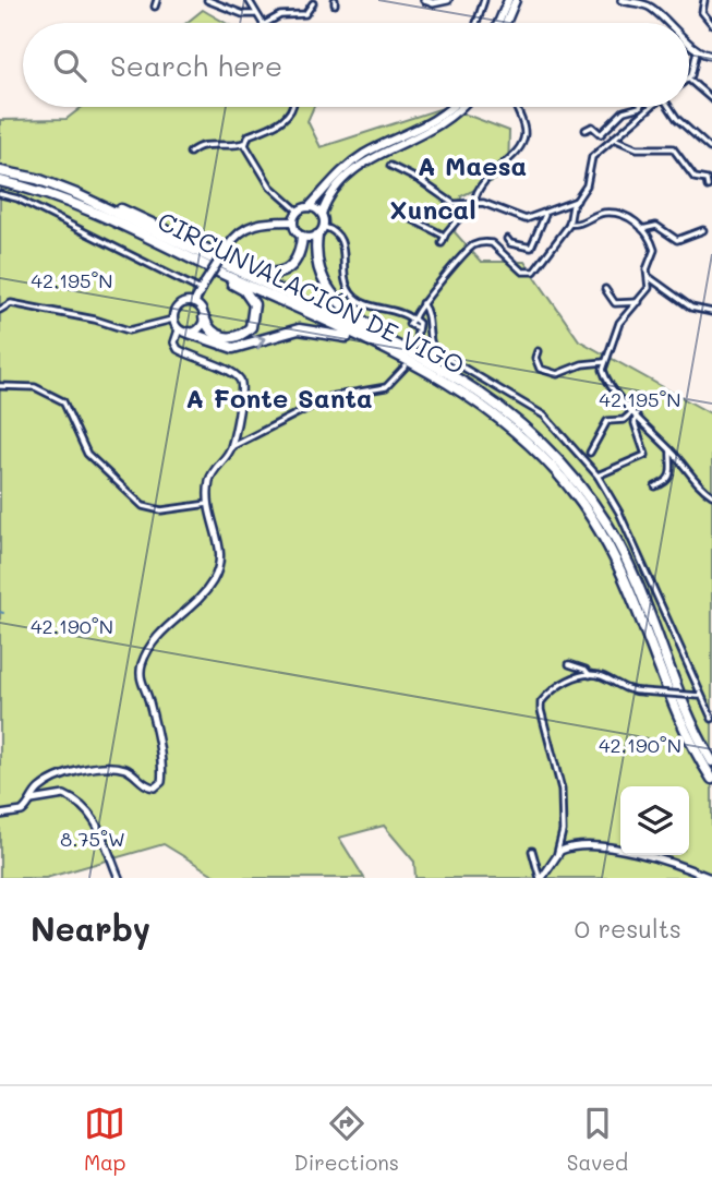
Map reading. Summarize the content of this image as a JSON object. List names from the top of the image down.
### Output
{
  "streets": {
    "highway": ["CIRCUNVALACIÓN DE VIGO"]
  },
  "districts": ["A Maesa", "Xuncal", "A Fonte Santa"],
  "page": {
    "search": "Search here",
    "heading": ["Nearby", "0 results"],
    "nav": ["Map", "Directions", "Saved"]
  },
  "coordinates": ["42.195°N", "42.190°N", "8.75°W"]
}
